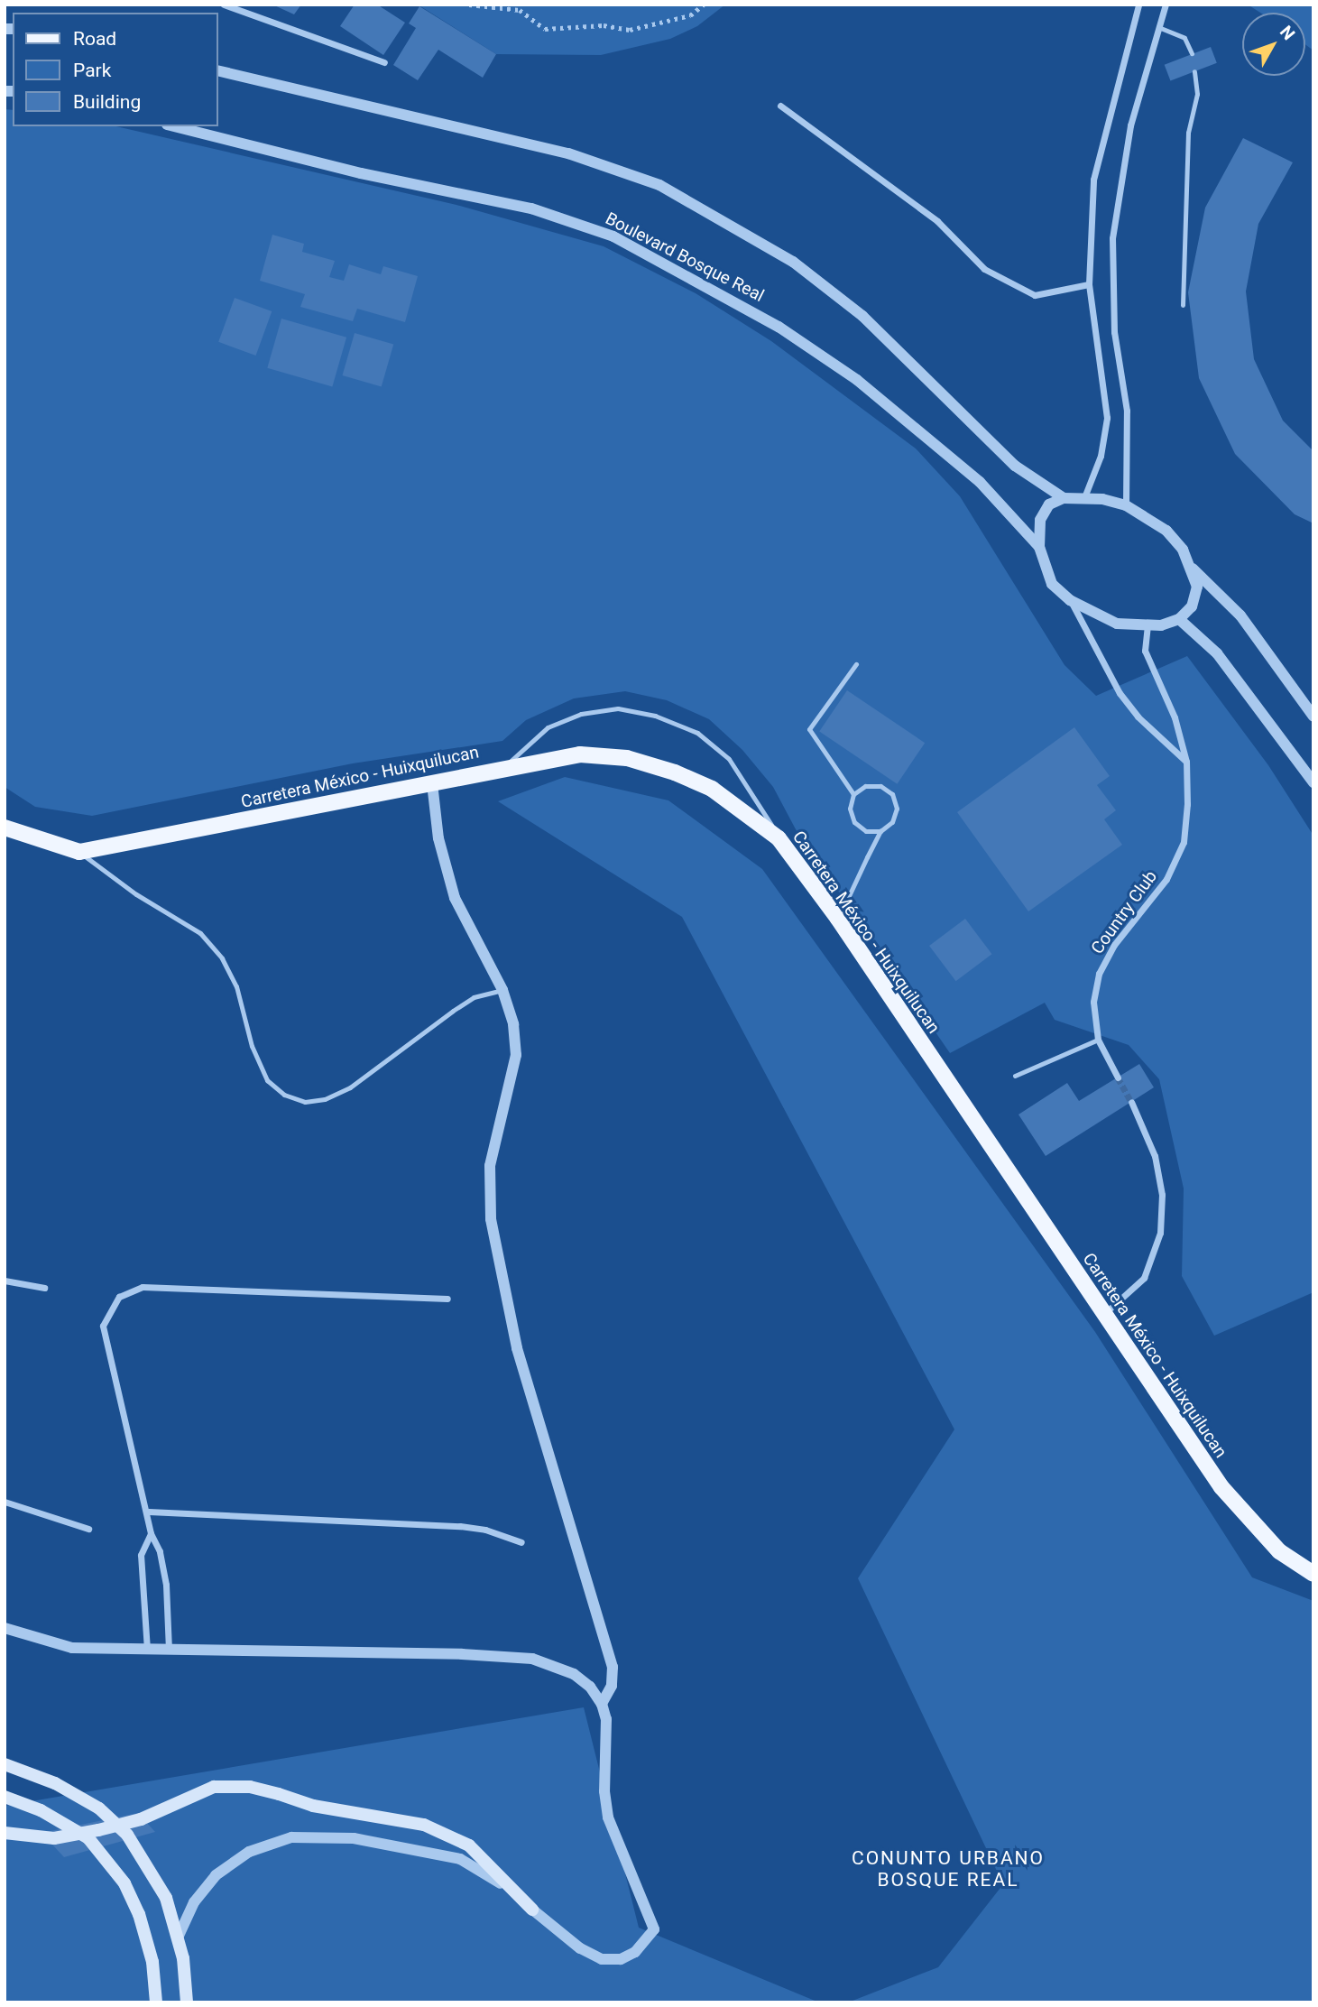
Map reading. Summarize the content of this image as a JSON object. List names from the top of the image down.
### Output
{
  "streets": {
    "main road": ["Carretera México - Huixquilucan"],
    "street": ["Boulevard Bosque Real", "Country Club"]
  },
  "crossings": [
    ["Boulevard Bosque Real", "Country Club"]
  ],
  "districts": ["CONUNTO URBANO BOSQUE REAL"],
  "legend": ["Road", "Park", "Building"],
  "north": "top right"
}
